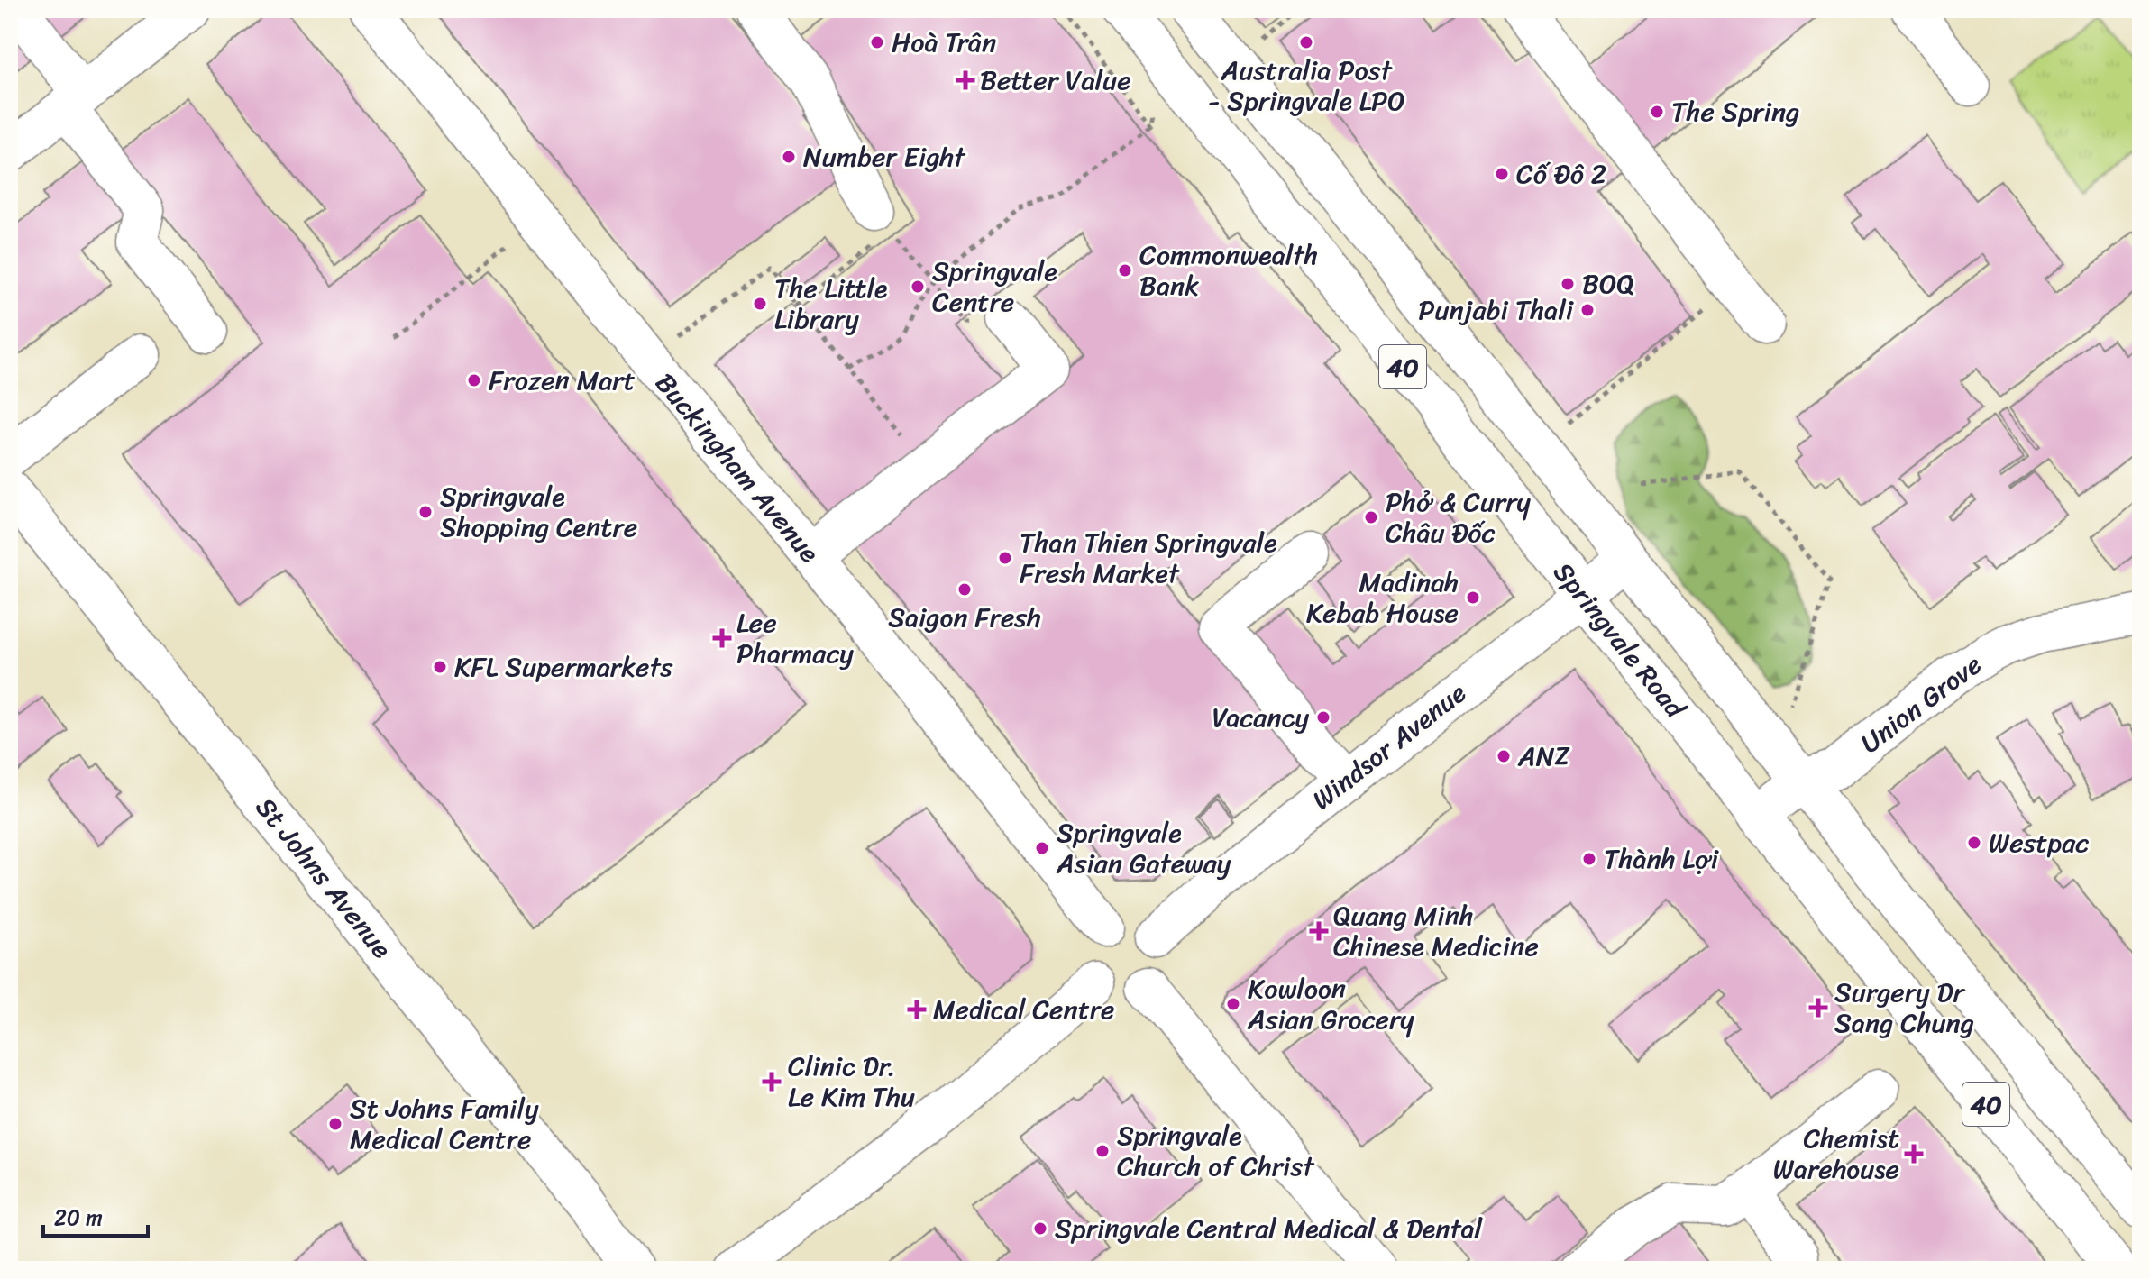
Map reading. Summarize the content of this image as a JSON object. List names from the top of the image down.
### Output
{
  "streets": {
    "main road": [
      "40",
      "Buckingham Avenue",
      "Springvale Road",
      "Union Grove",
      "Windsor Avenue",
      "St Johns Avenue"
    ]
  },
  "crossings": [
    ["Buckingham Avenue", "Windsor Avenue"],
    ["Springvale Road", "Union Grove"],
    ["Springvale Road", "Windsor Avenue"]
  ],
  "places": {
    "other": [
      "Hoà Trân",
      "Australia Post - Springvale LPO",
      "The Spring",
      "Number Eight",
      "Cố Đô 2",
      "Commonwealth Bank",
      "BOQ",
      "Springvale Centre",
      "The Little Library",
      "Punjabi Thali",
      "Frozen Mart",
      "Springvale Shopping Centre",
      "Phở & Curry Châu Đốc",
      "Than Thien Springvale Fresh Market",
      "Saigon Fresh",
      "Madinah Kebab House",
      "KFL Supermarkets",
      "Vacancy",
      "ANZ",
      "Westpac",
      "Springvale Asian Gateway",
      "Thành Lợi",
      "Kowloon Asian Grocery",
      "St Johns Family Medical Centre",
      "Springvale Church of Christ",
      "Springvale Central Medical & Dental"
    ],
    "health": [
      "Better Value",
      "Lee Pharmacy",
      "Quang Minh Chinese Medicine",
      "Surgery Dr Sang Chung",
      "Medical Centre",
      "Clinic Dr. Le Kim Thu",
      "Chemist Warehouse"
    ]
  },
  "scale_bar": "20 m"
}
